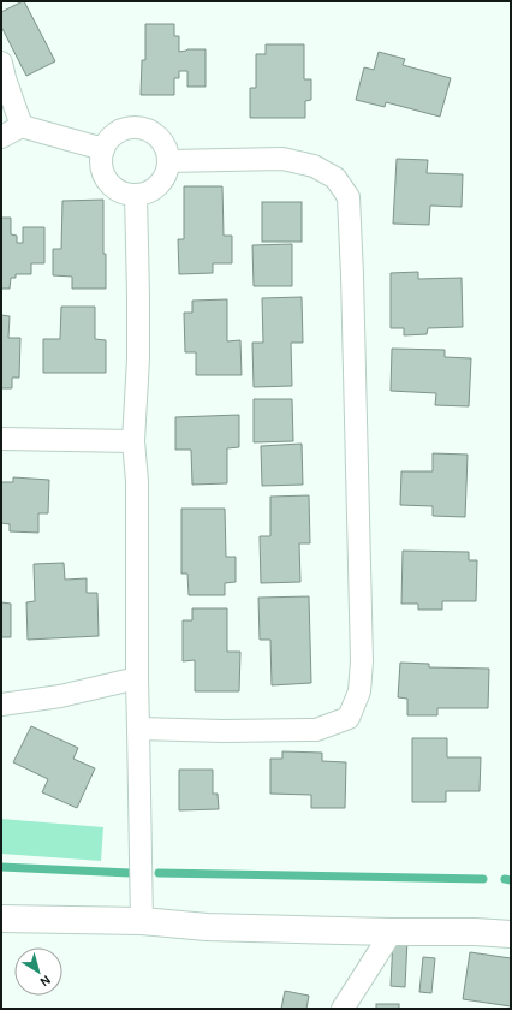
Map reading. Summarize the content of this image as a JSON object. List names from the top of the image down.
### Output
{
  "north": "bottom right"
}
